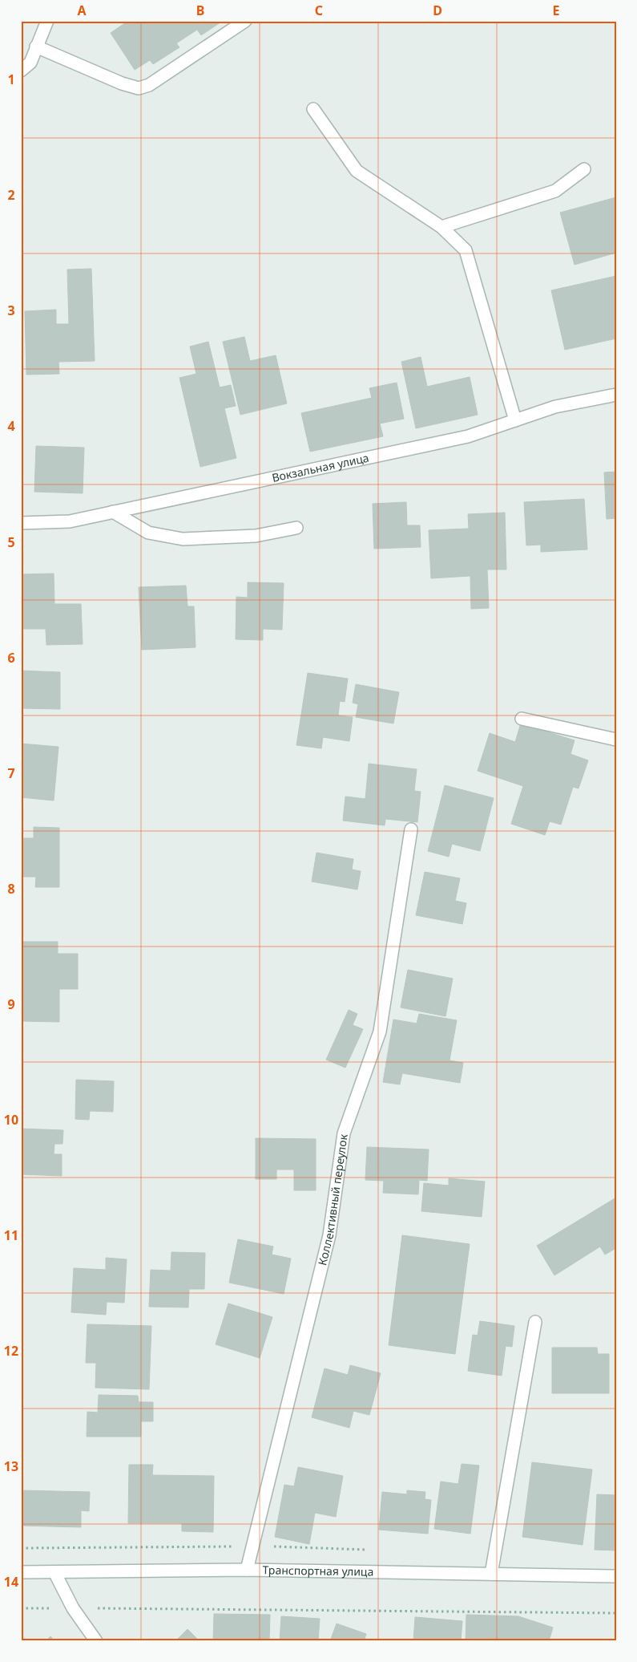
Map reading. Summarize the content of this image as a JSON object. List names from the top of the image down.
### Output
{
  "streets": {
    "street": ["Вокзальная улица", "Коллективный переулок", "Транспортная улица"]
  },
  "crossings": [
    ["Коллективный переулок", "Транспортная улица"]
  ],
  "grid": {
    "columns": [
      "A",
      "B",
      "C",
      "D",
      "E"
    ],
    "rows": [
      "1",
      "2",
      "3",
      "4",
      "5",
      "6",
      "7",
      "8",
      "9",
      "10",
      "11",
      "12",
      "13",
      "14"
    ]
  }
}
